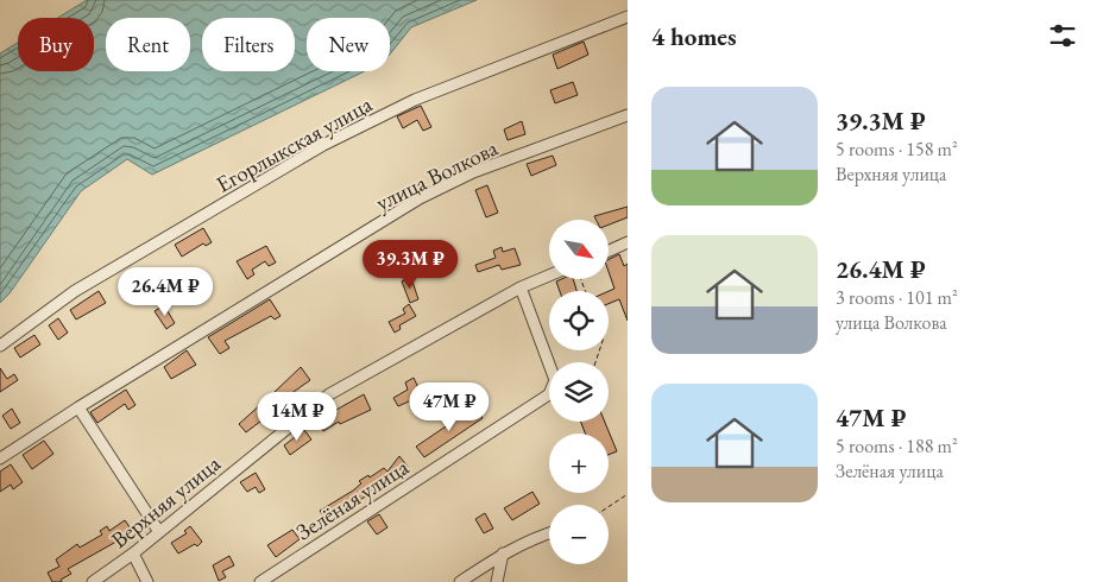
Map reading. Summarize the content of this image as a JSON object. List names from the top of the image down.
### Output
{
  "streets": {
    "street": [
      "Егорлыкская улица",
      "улица Волкова",
      "Зелёная улица",
      "Верхняя улица"
    ]
  },
  "crossings": [
    ["Зелёная улица", "Верхняя улица"]
  ],
  "north": "bottom right",
  "page": {
    "heading": "4 homes",
    "chip": [
      "Buy",
      "Rent",
      "Filters",
      "New"
    ],
    "list": [
      {
        "name": "39.3M ₽",
        "note": "5 rooms · 158 m² · Верхняя улица"
      },
      {
        "name": "26.4M ₽",
        "note": "3 rooms · 101 m² · улица Волкова"
      },
      {
        "name": "47M ₽",
        "note": "5 rooms · 188 m² · Зелёная улица"
      }
    ],
    "map_buttons": ["+", "−"],
    "price": [
      "39.3M ₽",
      "26.4M ₽",
      "47M ₽",
      "14M ₽"
    ]
  }
}
